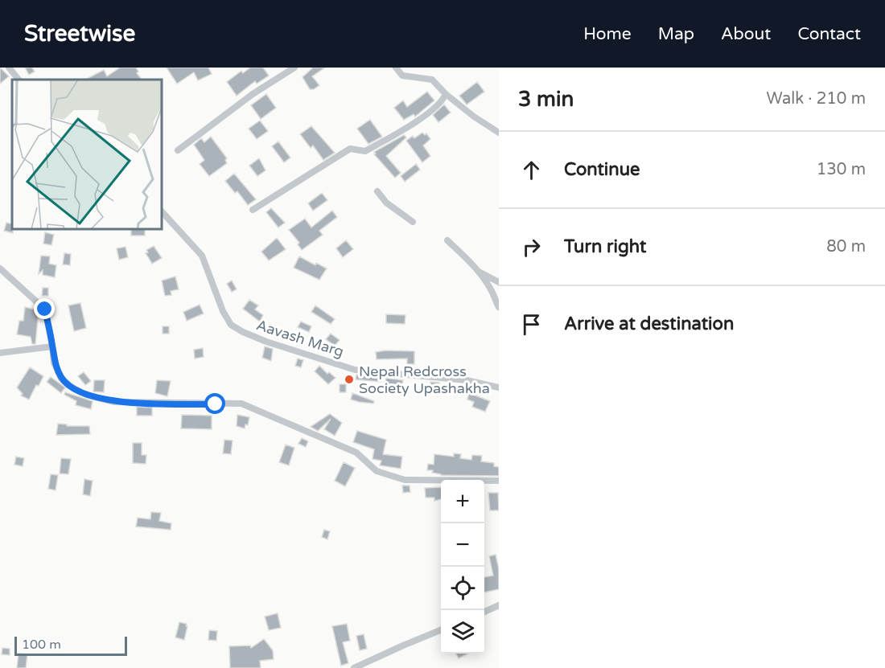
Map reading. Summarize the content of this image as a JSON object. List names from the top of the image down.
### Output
{
  "streets": {
    "street": ["Aavash Marg"]
  },
  "places": ["Nepal Redcross Society Upashakha"],
  "scale_bar": "100 m",
  "page": {
    "header": "Streetwise",
    "nav": [
      "Home",
      "Map",
      "About",
      "Contact"
    ],
    "heading": ["3 min", "Walk · 210 m"],
    "list": [
      ["Continue", "130 m"],
      ["Turn right", "80 m"],
      "Arrive at destination"
    ],
    "map_buttons": ["+", "−"],
    "scale": "100 m"
  }
}
